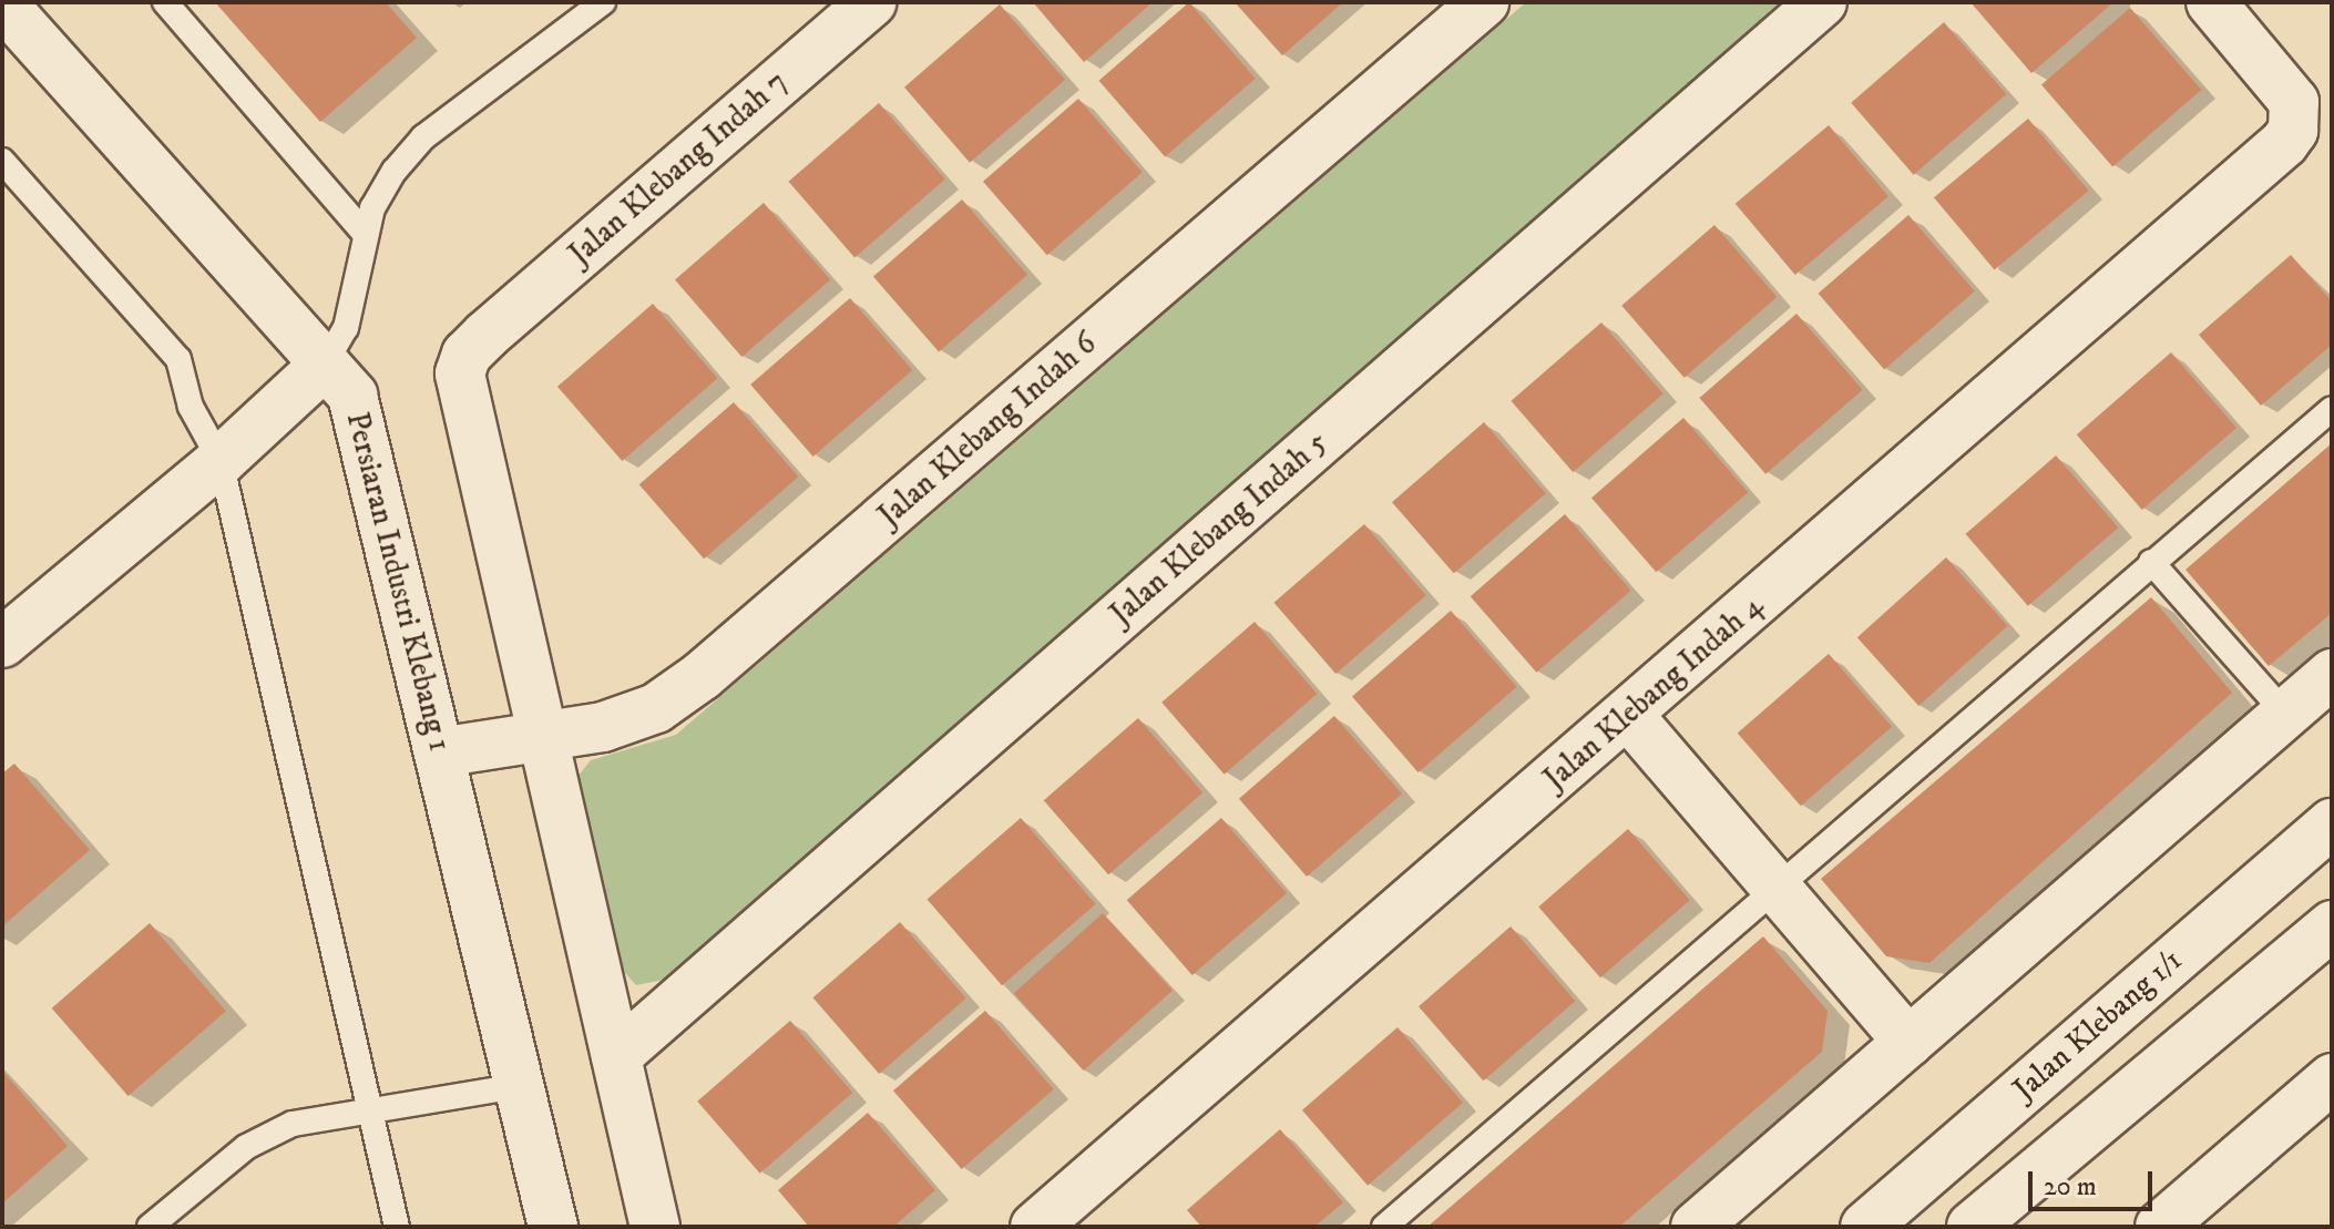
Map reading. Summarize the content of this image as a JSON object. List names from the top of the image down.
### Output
{
  "streets": {
    "street": [
      "Jalan Klebang Indah 7",
      "Jalan Klebang Indah 6",
      "Jalan Klebang Indah 5",
      "Persiaran Industri Klebang 1",
      "Jalan Klebang Indah 4",
      "Jalan Klebang 1/1"
    ]
  },
  "crossings": [
    ["Jalan Klebang Indah 7", "Jalan Klebang Indah 6"],
    ["Jalan Klebang Indah 7", "Jalan Klebang Indah 5"],
    ["Jalan Klebang Indah 6", "Persiaran Industri Klebang 1"]
  ],
  "scale_bar": "20 m"
}
